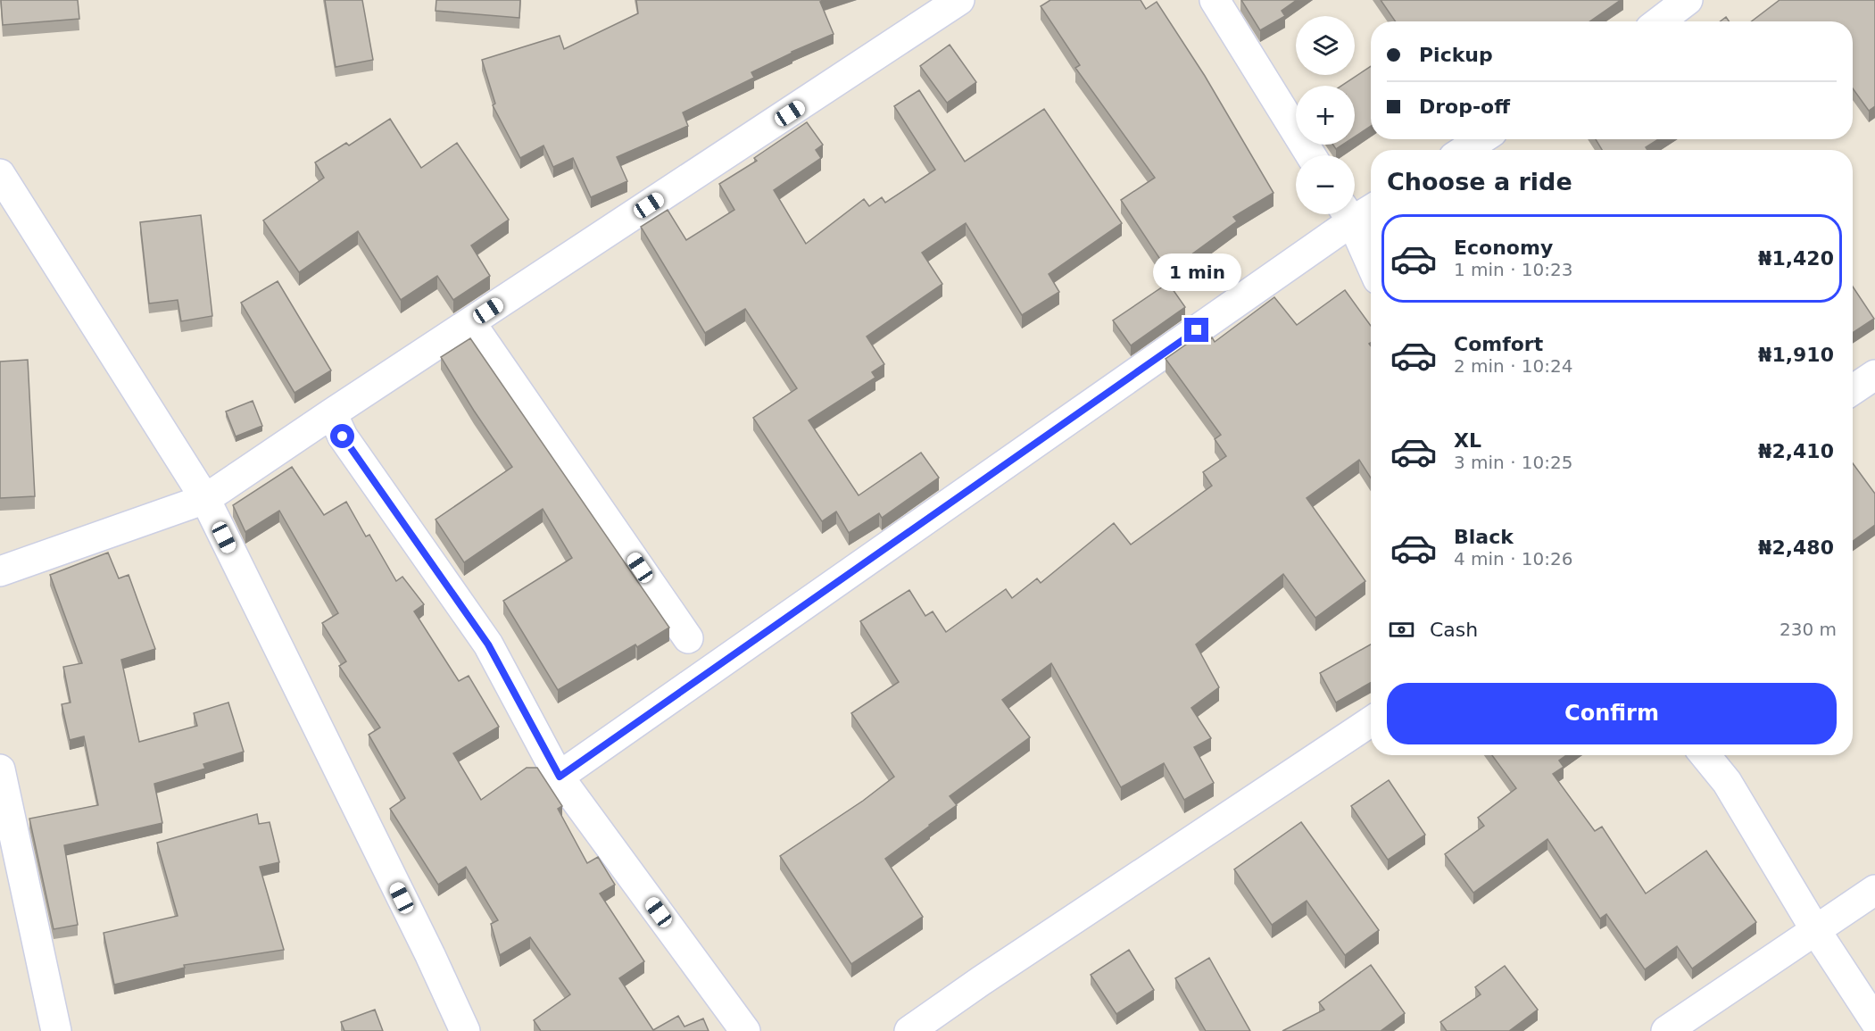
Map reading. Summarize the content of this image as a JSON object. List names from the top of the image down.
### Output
{
  "page": {
    "map_buttons": ["+", "−"],
    "banner": ["Pickup", "Drop-off"],
    "heading": "Choose a ride",
    "list": [
      {
        "name": "Economy",
        "note": "1 min · 10:23",
        "value": "₦1,420"
      },
      {
        "name": "Comfort",
        "note": "2 min · 10:24",
        "value": "₦1,910"
      },
      {
        "name": "XL",
        "note": "3 min · 10:25",
        "value": "₦2,410"
      },
      {
        "name": "Black",
        "note": "4 min · 10:26",
        "value": "₦2,480"
      }
    ],
    "bubble": "1 min",
    "pay": ["Cash", "230 m"],
    "buttons": "Confirm"
  }
}
